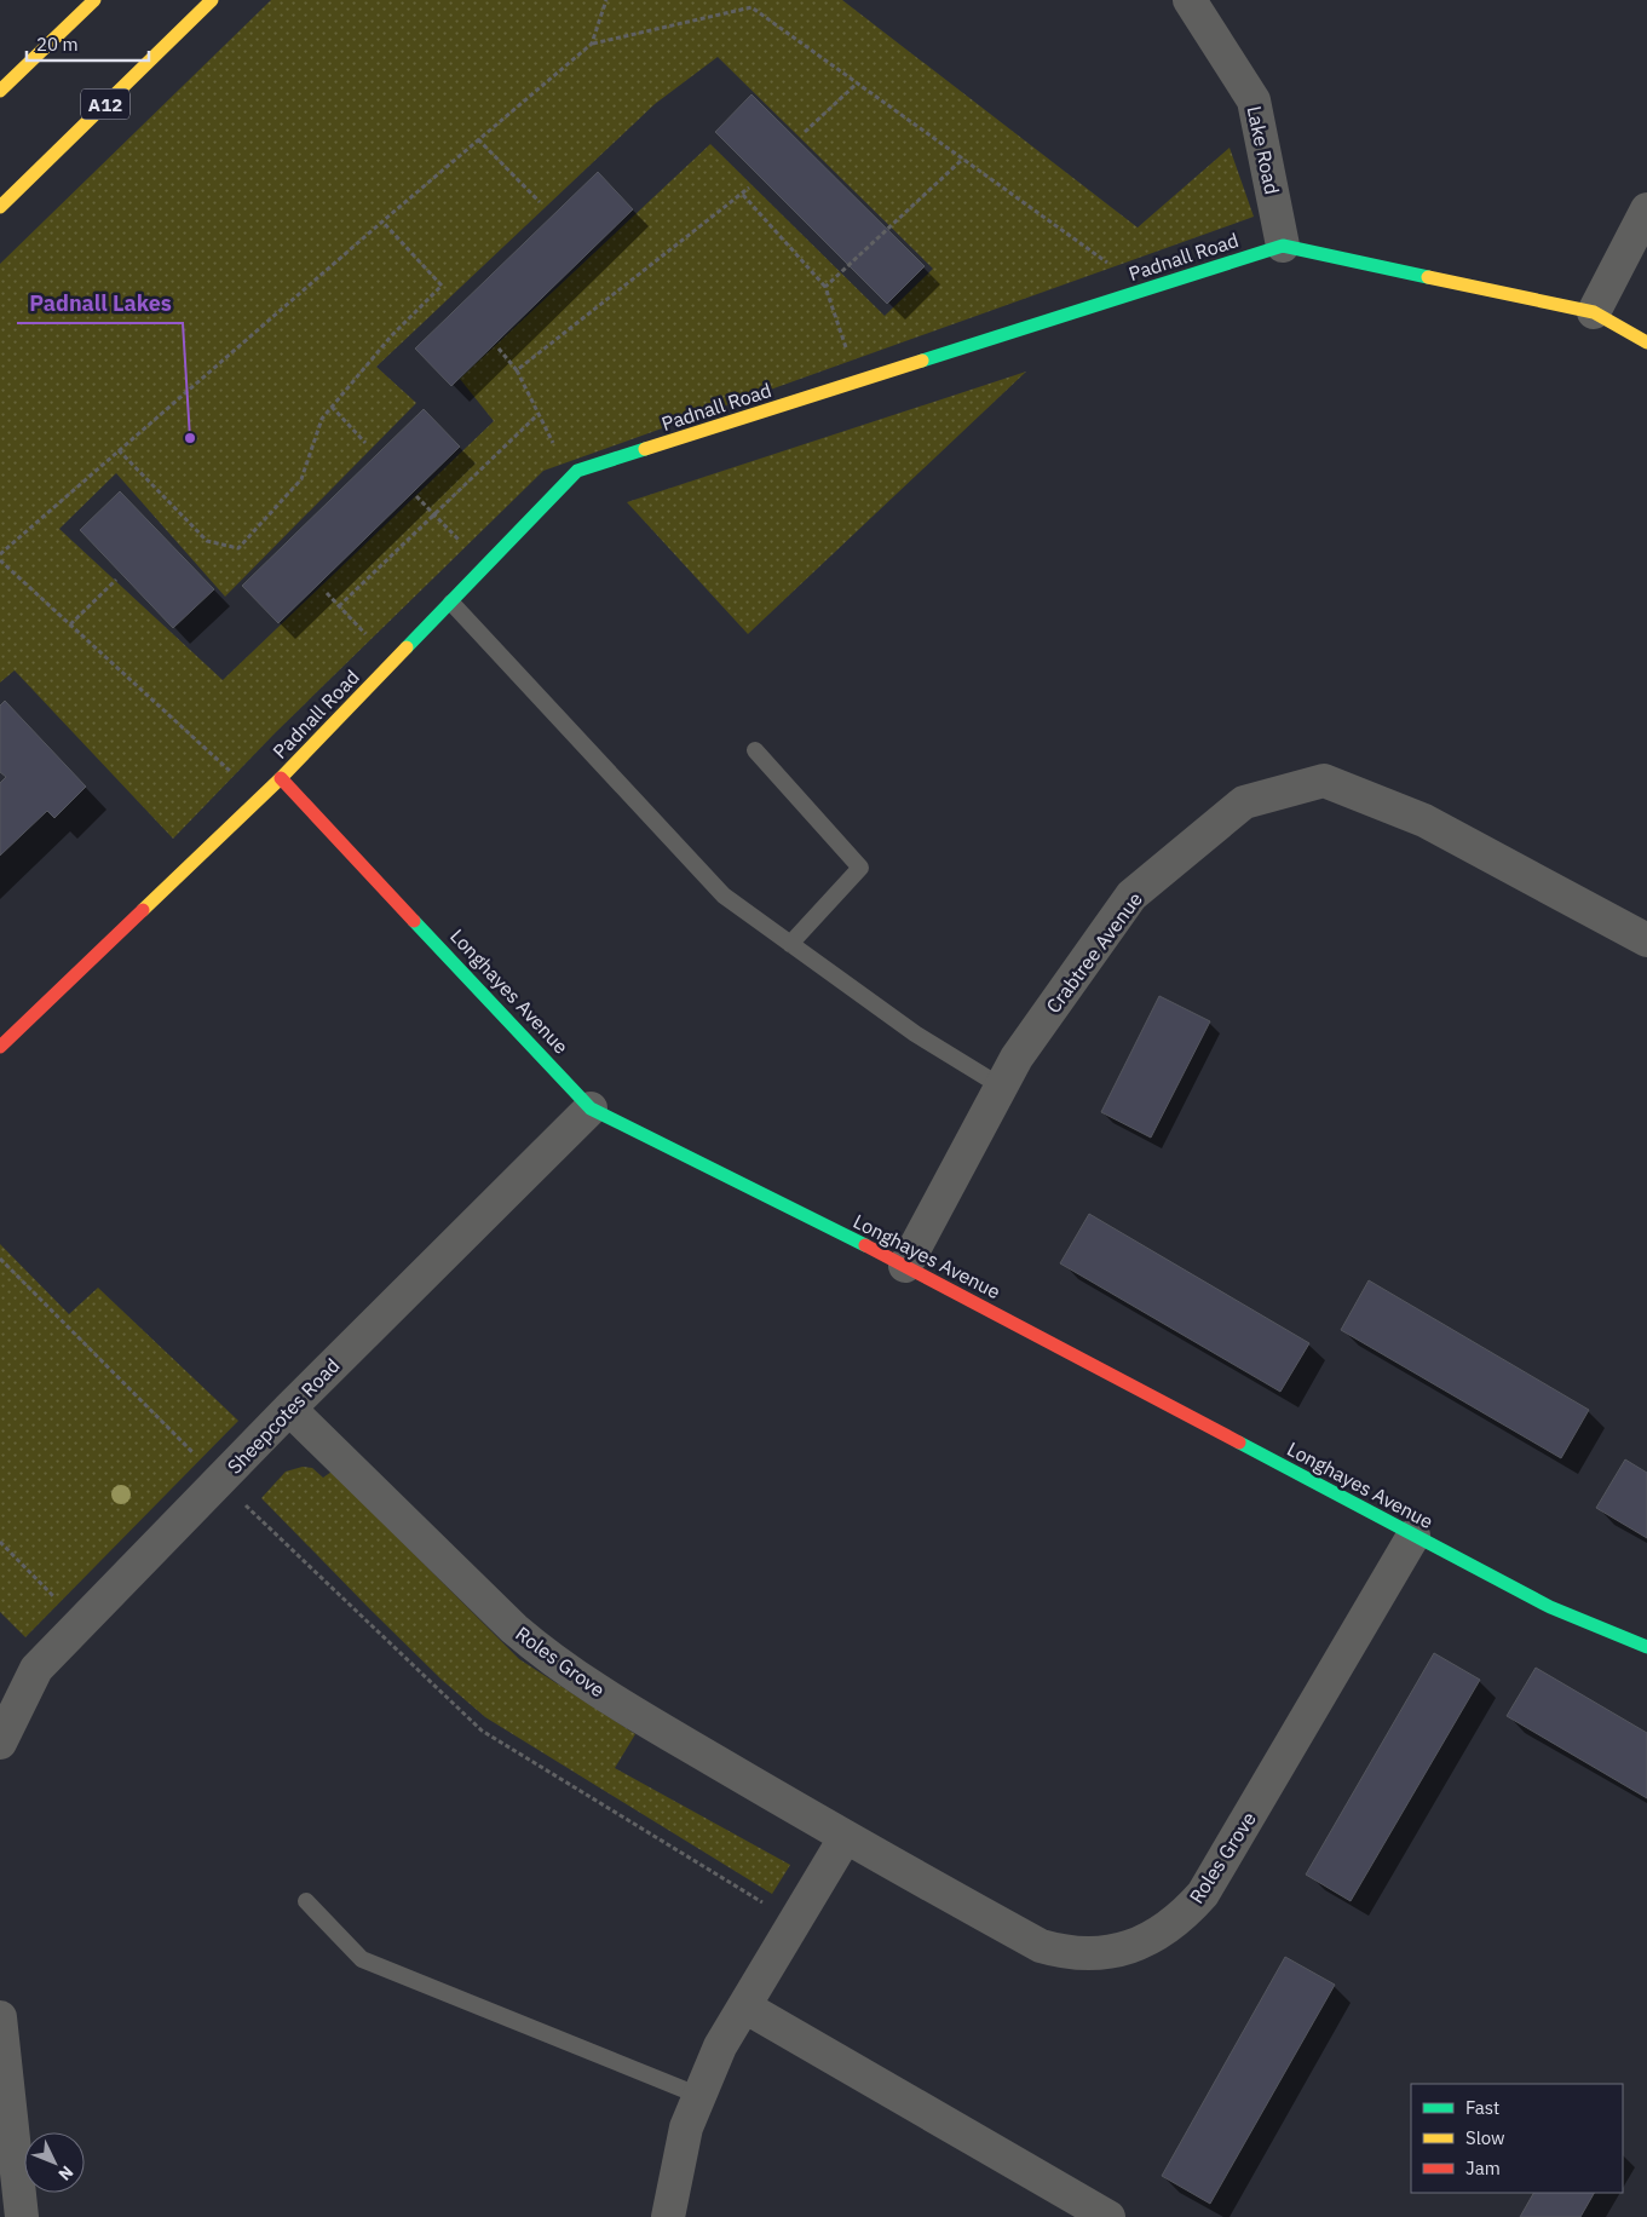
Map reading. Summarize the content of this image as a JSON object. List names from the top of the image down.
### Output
{
  "streets": {
    "main road": ["A12", "Padnall Road", "Longhayes Avenue"],
    "street": [
      "Lake Road",
      "Crabtree Avenue",
      "Sheepcotes Road",
      "Roles Grove"
    ]
  },
  "crossings": [
    ["Lake Road", "Padnall Road"],
    ["Padnall Road", "Longhayes Avenue"],
    ["Crabtree Avenue", "Longhayes Avenue"],
    ["Longhayes Avenue", "Sheepcotes Road"],
    ["Longhayes Avenue", "Roles Grove"],
    ["Sheepcotes Road", "Roles Grove"]
  ],
  "places": ["Padnall Lakes"],
  "legend": ["Fast", "Slow", "Jam"],
  "scale_bar": "20 m",
  "north": "bottom right"
}
